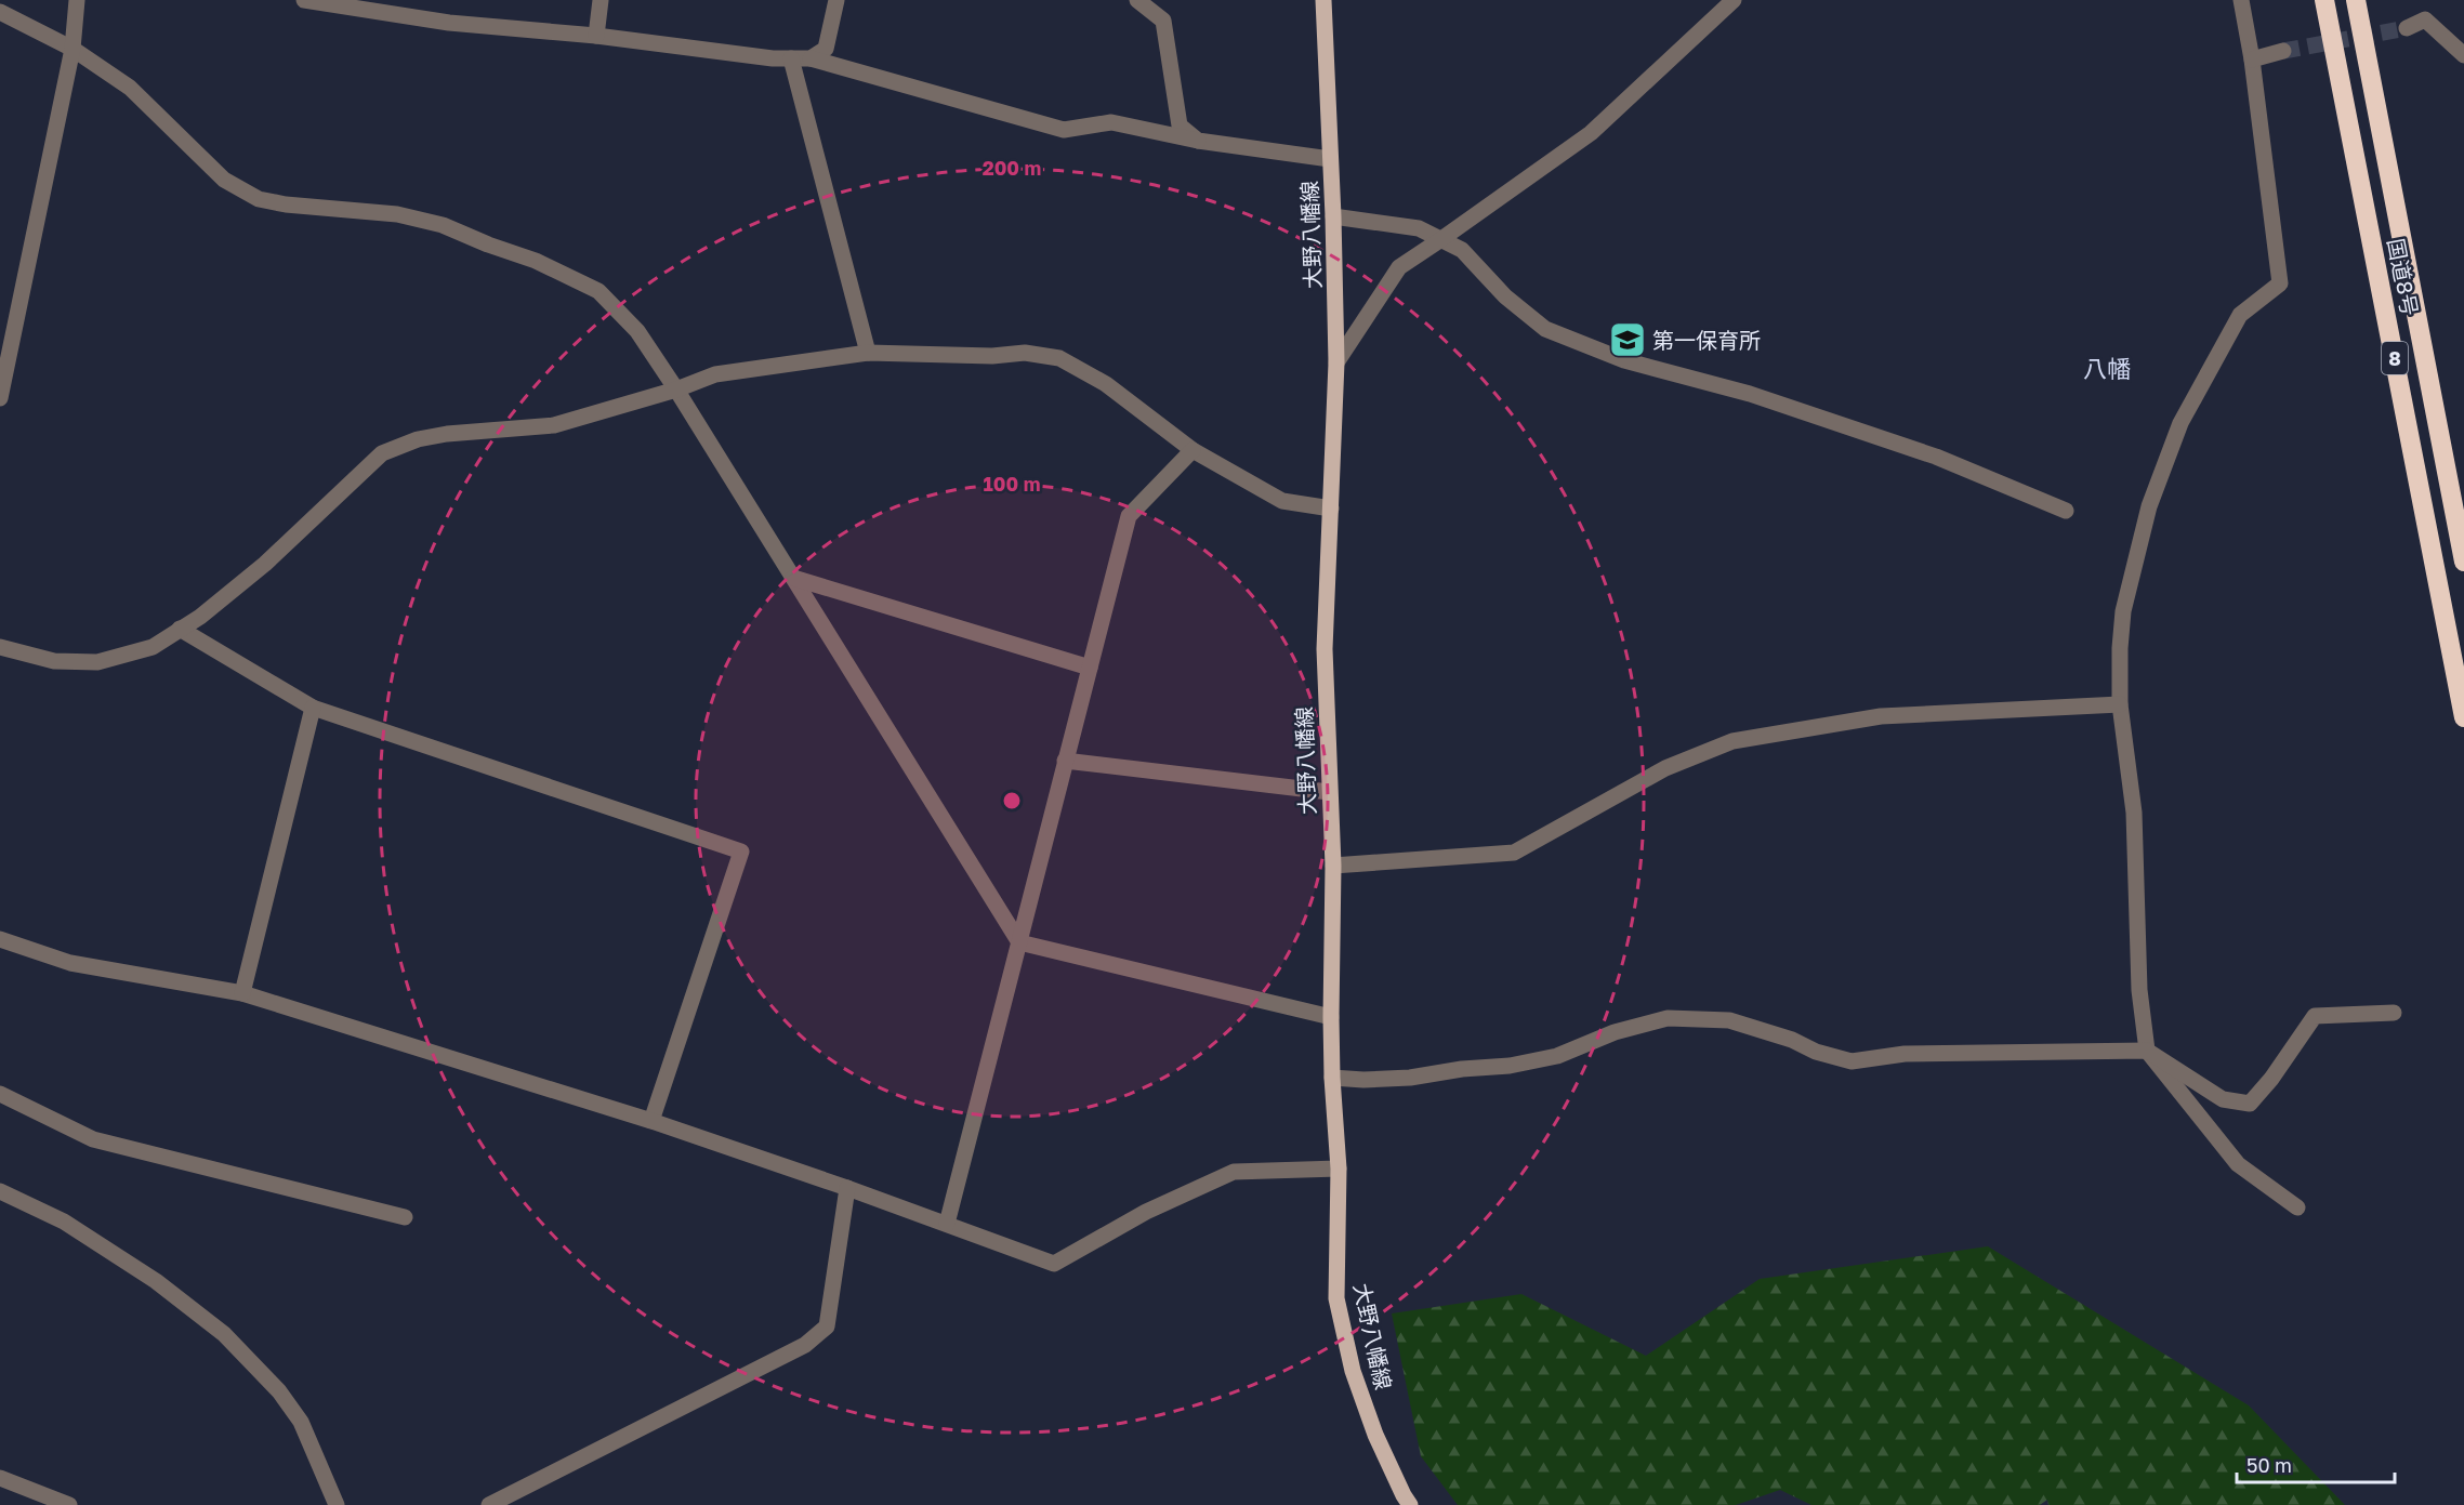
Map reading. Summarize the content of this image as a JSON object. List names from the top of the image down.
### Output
{
  "streets": {
    "highway": ["国道8号", "8"],
    "main road": ["大野八幡線"]
  },
  "districts": ["八幡"],
  "places": {
    "school or university": ["第一保育所"]
  },
  "scale_bar": "50 m",
  "rings": ["200 m", "100 m"]
}
